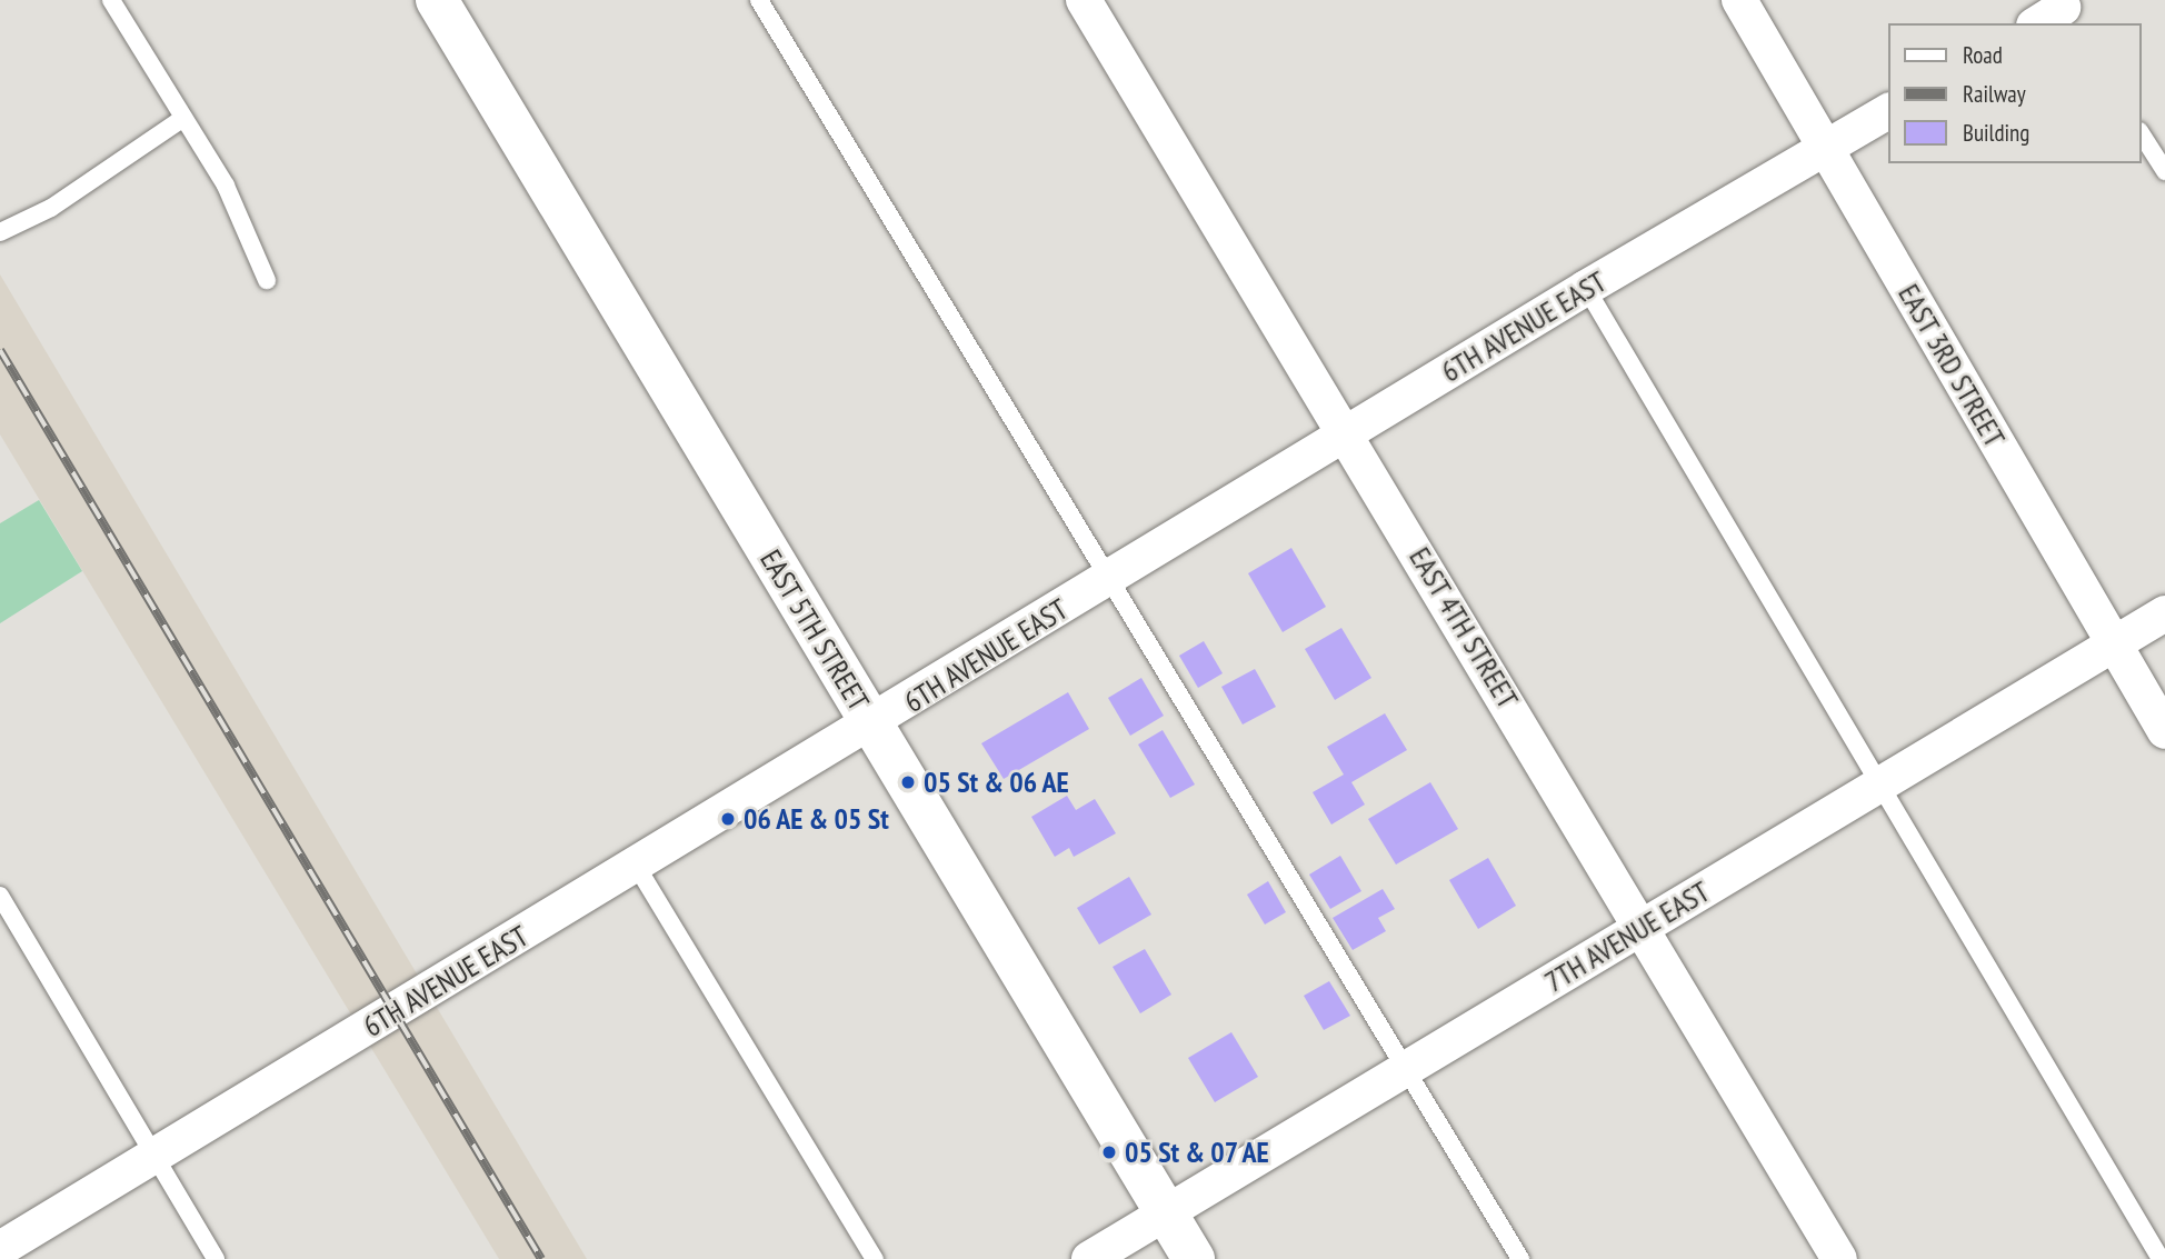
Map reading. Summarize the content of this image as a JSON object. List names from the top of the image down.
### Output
{
  "streets": {
    "street": [
      "6TH AVENUE EAST",
      "EAST 3RD STREET",
      "EAST 4TH STREET",
      "EAST 5TH STREET",
      "7TH AVENUE EAST"
    ]
  },
  "crossings": [
    ["6TH AVENUE EAST", "EAST 3RD STREET"],
    ["6TH AVENUE EAST", "EAST 4TH STREET"],
    ["6TH AVENUE EAST", "EAST 5TH STREET"],
    ["EAST 3RD STREET", "7TH AVENUE EAST"],
    ["EAST 4TH STREET", "7TH AVENUE EAST"],
    ["EAST 5TH STREET", "7TH AVENUE EAST"]
  ],
  "places": ["05 St & 06 AE", "06 AE & 05 St", "05 St & 07 AE"],
  "legend": ["Road", "Railway", "Building"]
}
